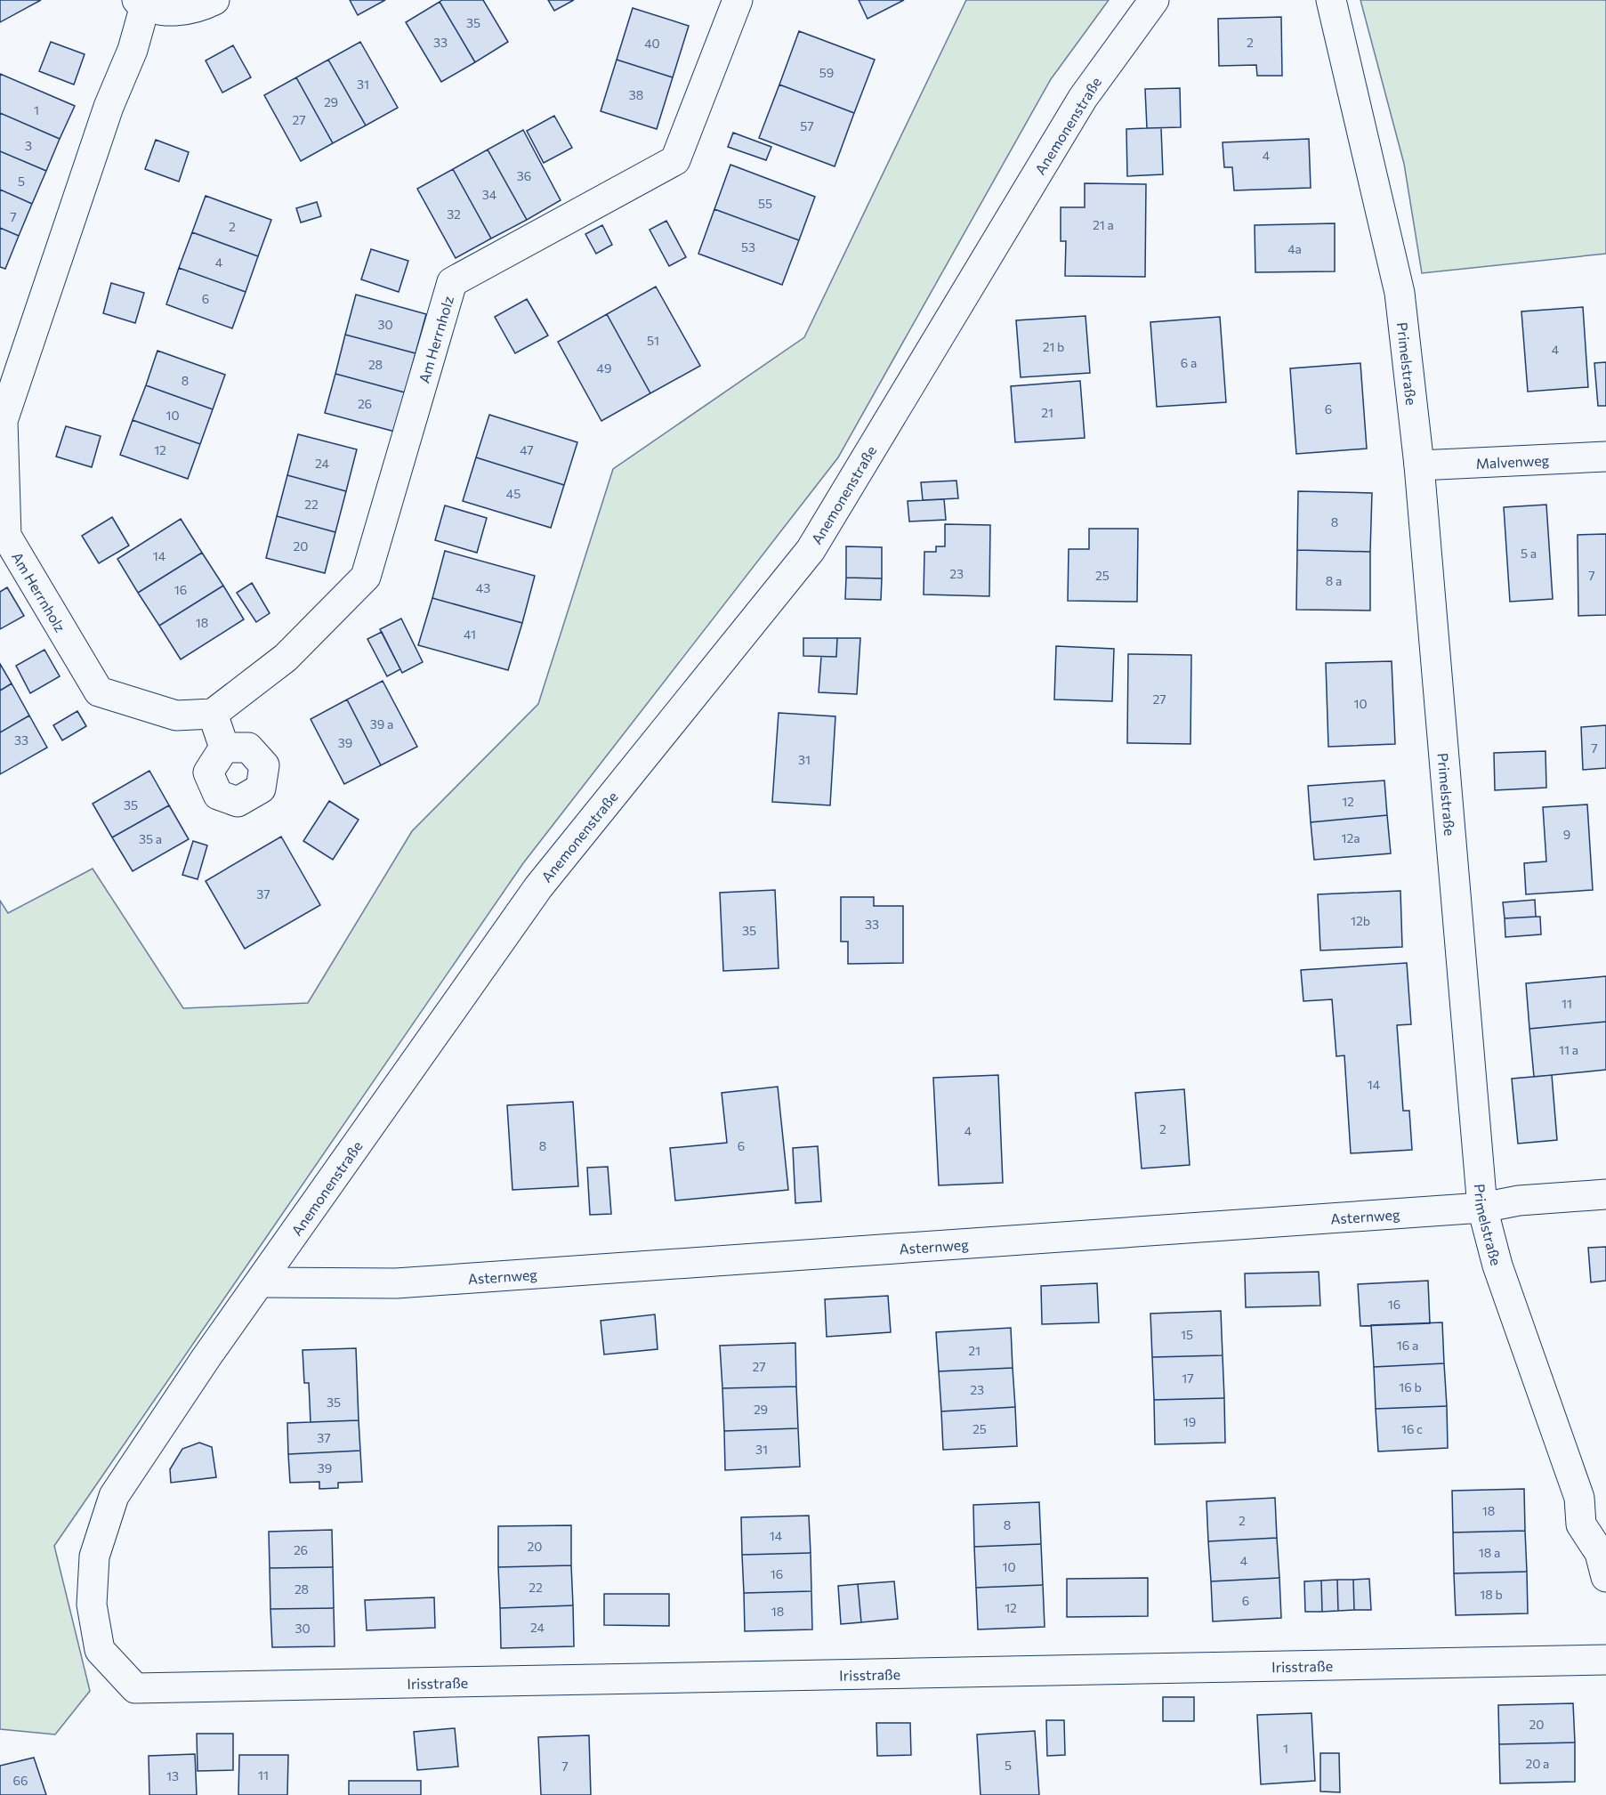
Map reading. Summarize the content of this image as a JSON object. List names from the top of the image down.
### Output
{
  "streets": {
    "street": [
      "Anemonenstraße",
      "Am Herrnholz",
      "Primelstraße",
      "Malvenweg",
      "Asternweg",
      "Irisstraße"
    ]
  },
  "crossings": [
    ["Anemonenstraße", "Asternweg"],
    ["Anemonenstraße", "Irisstraße"],
    ["Primelstraße", "Malvenweg"],
    ["Primelstraße", "Asternweg"]
  ],
  "house_numbers": [
    "35",
    "33",
    "2",
    "40",
    "59",
    "31",
    "38",
    "29",
    "1",
    "27",
    "57",
    "3",
    "4",
    "36",
    "5",
    "34",
    "55",
    "32",
    "7",
    "21 a",
    "2",
    "53",
    "4a",
    "4",
    "6",
    "30",
    "51",
    "21 b",
    "4",
    "6 a",
    "28",
    "49",
    "8",
    "26",
    "6",
    "21",
    "10",
    "12",
    "47",
    "24",
    "45",
    "22",
    "8",
    "20",
    "5 a",
    "14",
    "23",
    "25",
    "7",
    "8 a",
    "43",
    "16",
    "18",
    "41",
    "27",
    "10",
    "39 a",
    "33",
    "39",
    "7",
    "31",
    "12",
    "35",
    "9",
    "12a",
    "35 a",
    "37",
    "12b",
    "33",
    "35",
    "11",
    "11 a",
    "14",
    "2",
    "4",
    "8",
    "6",
    "16",
    "15",
    "16 a",
    "21",
    "27",
    "17",
    "16 b",
    "23",
    "35",
    "29",
    "19",
    "25",
    "16 c",
    "37",
    "31",
    "39",
    "18",
    "2",
    "8",
    "14",
    "20",
    "26",
    "18 a",
    "4",
    "10",
    "16",
    "22",
    "28",
    "18 b",
    "6",
    "12",
    "18",
    "24",
    "30",
    "20",
    "1",
    "20 a",
    "5",
    "7",
    "11",
    "13",
    "66"
  ]
}
